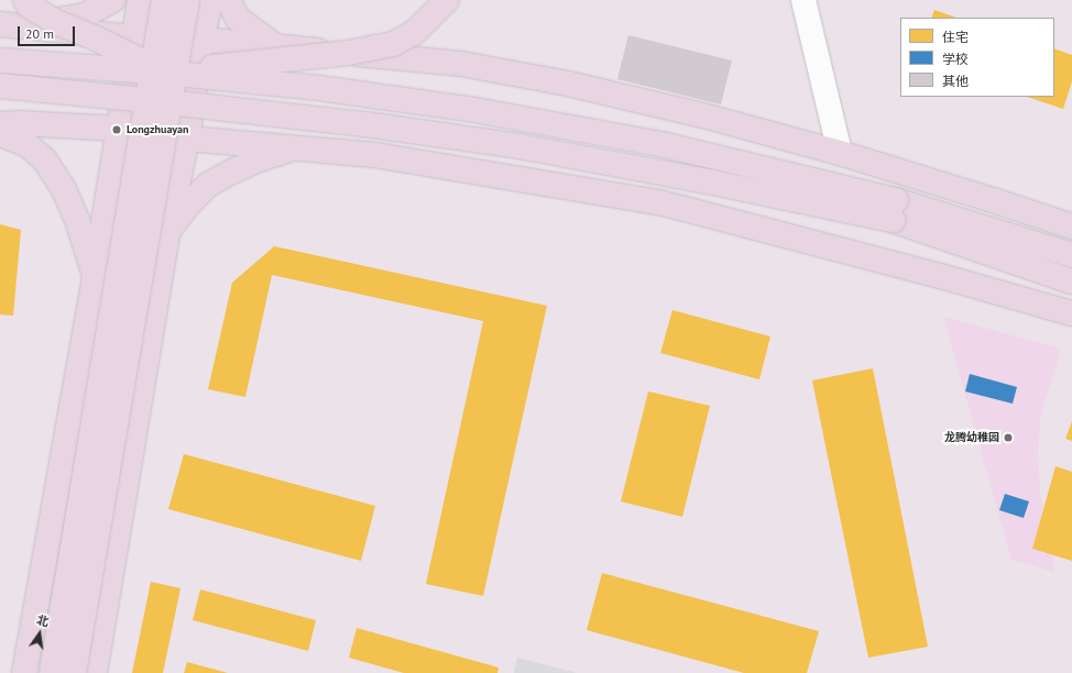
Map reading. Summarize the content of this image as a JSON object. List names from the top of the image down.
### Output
{
  "places": ["Longzhuayan", "龙腾幼稚园"],
  "legend": ["住宅", "学校", "其他"],
  "scale_bar": "20 m",
  "north": "top"
}
